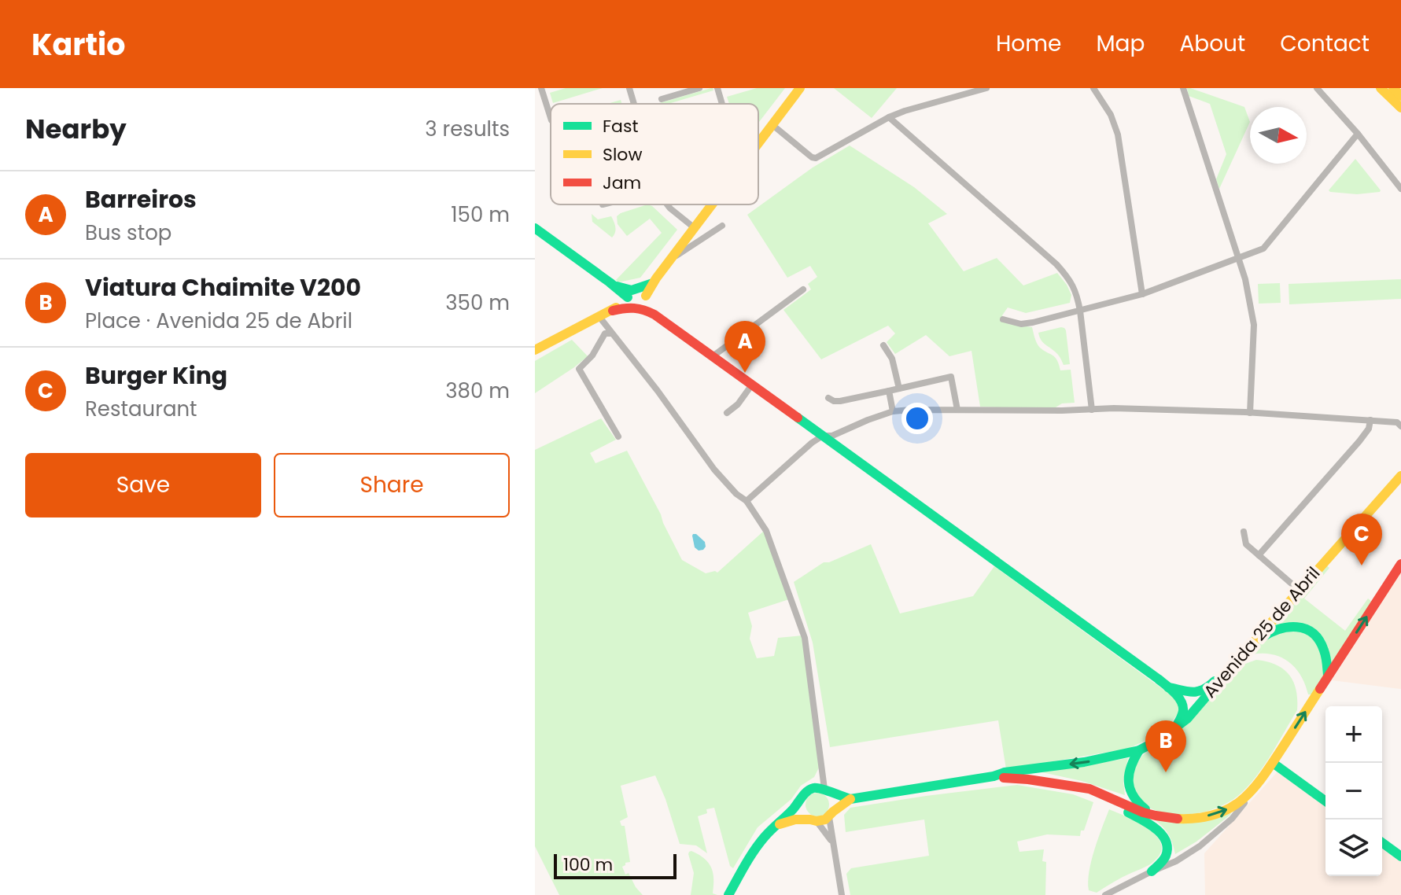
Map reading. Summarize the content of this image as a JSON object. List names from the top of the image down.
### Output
{
  "streets": {
    "main road": ["Avenida 25 de Abril"]
  },
  "legend": ["Fast", "Slow", "Jam"],
  "scale_bar": "100 m",
  "north": "right",
  "page": {
    "header": "Kartio",
    "nav": [
      "Home",
      "Map",
      "About",
      "Contact"
    ],
    "heading": ["Nearby", "3 results"],
    "list": [
      {
        "mark": "A",
        "name": "Barreiros",
        "note": "Bus stop",
        "value": "150 m"
      },
      {
        "mark": "B",
        "name": "Viatura Chaimite V200",
        "note": "Place · Avenida 25 de Abril",
        "value": "350 m"
      },
      {
        "mark": "C",
        "name": "Burger King",
        "note": "Restaurant",
        "value": "380 m"
      }
    ],
    "pins": ["A", "C", "B"],
    "buttons": ["Save", "Share"],
    "map_buttons": ["+", "−"],
    "scale": "100 m"
  }
}
